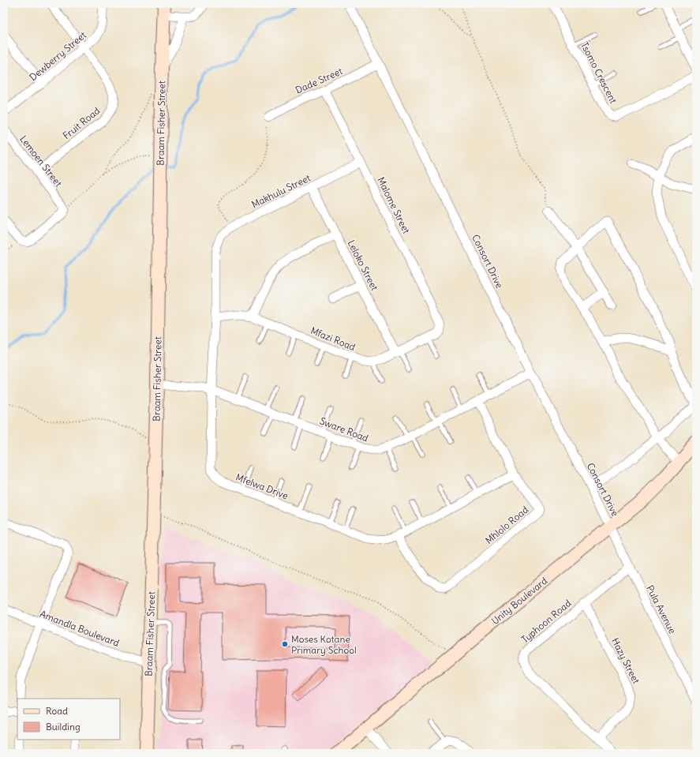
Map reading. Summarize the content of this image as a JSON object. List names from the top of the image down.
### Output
{
  "streets": {
    "street": [
      "Dewberry Street",
      "Tsomo Crescent",
      "Dade Street",
      "Fruit Road",
      "Braam Fisher Street",
      "Lemoen Street",
      "Makhulu Street",
      "Malome Street",
      "Consort Drive",
      "Leloko Street",
      "Mfazi Road",
      "Sware Road",
      "Mfelwa Drive",
      "Mhlolo Road",
      "Unity Boulevard",
      "Pula Avenue",
      "Typhoon Road",
      "Amandla Boulevard",
      "Hazy Street"
    ]
  },
  "crossings": [
    ["Dewberry Street", "Fruit Road"],
    ["Dade Street", "Malome Street"],
    ["Dade Street", "Consort Drive"],
    ["Fruit Road", "Lemoen Street"],
    ["Braam Fisher Street", "Sware Road"],
    ["Braam Fisher Street", "Amandla Boulevard"],
    ["Makhulu Street", "Malome Street"],
    ["Makhulu Street", "Leloko Street"],
    ["Makhulu Street", "Mfelwa Drive"],
    ["Malome Street", "Mfazi Road"],
    ["Consort Drive", "Sware Road"],
    ["Consort Drive", "Unity Boulevard"],
    ["Consort Drive", "Pula Avenue"],
    ["Leloko Street", "Mfazi Road"],
    ["Mfazi Road", "Mfelwa Drive"],
    ["Sware Road", "Mfelwa Drive"],
    ["Sware Road", "Mhlolo Road"],
    ["Mfelwa Drive", "Mhlolo Road"],
    ["Unity Boulevard", "Pula Avenue"],
    ["Pula Avenue", "Typhoon Road"],
    ["Typhoon Road", "Hazy Street"]
  ],
  "places": ["Moses Kotane Primary School"],
  "legend": ["Road", "Building"]
}
